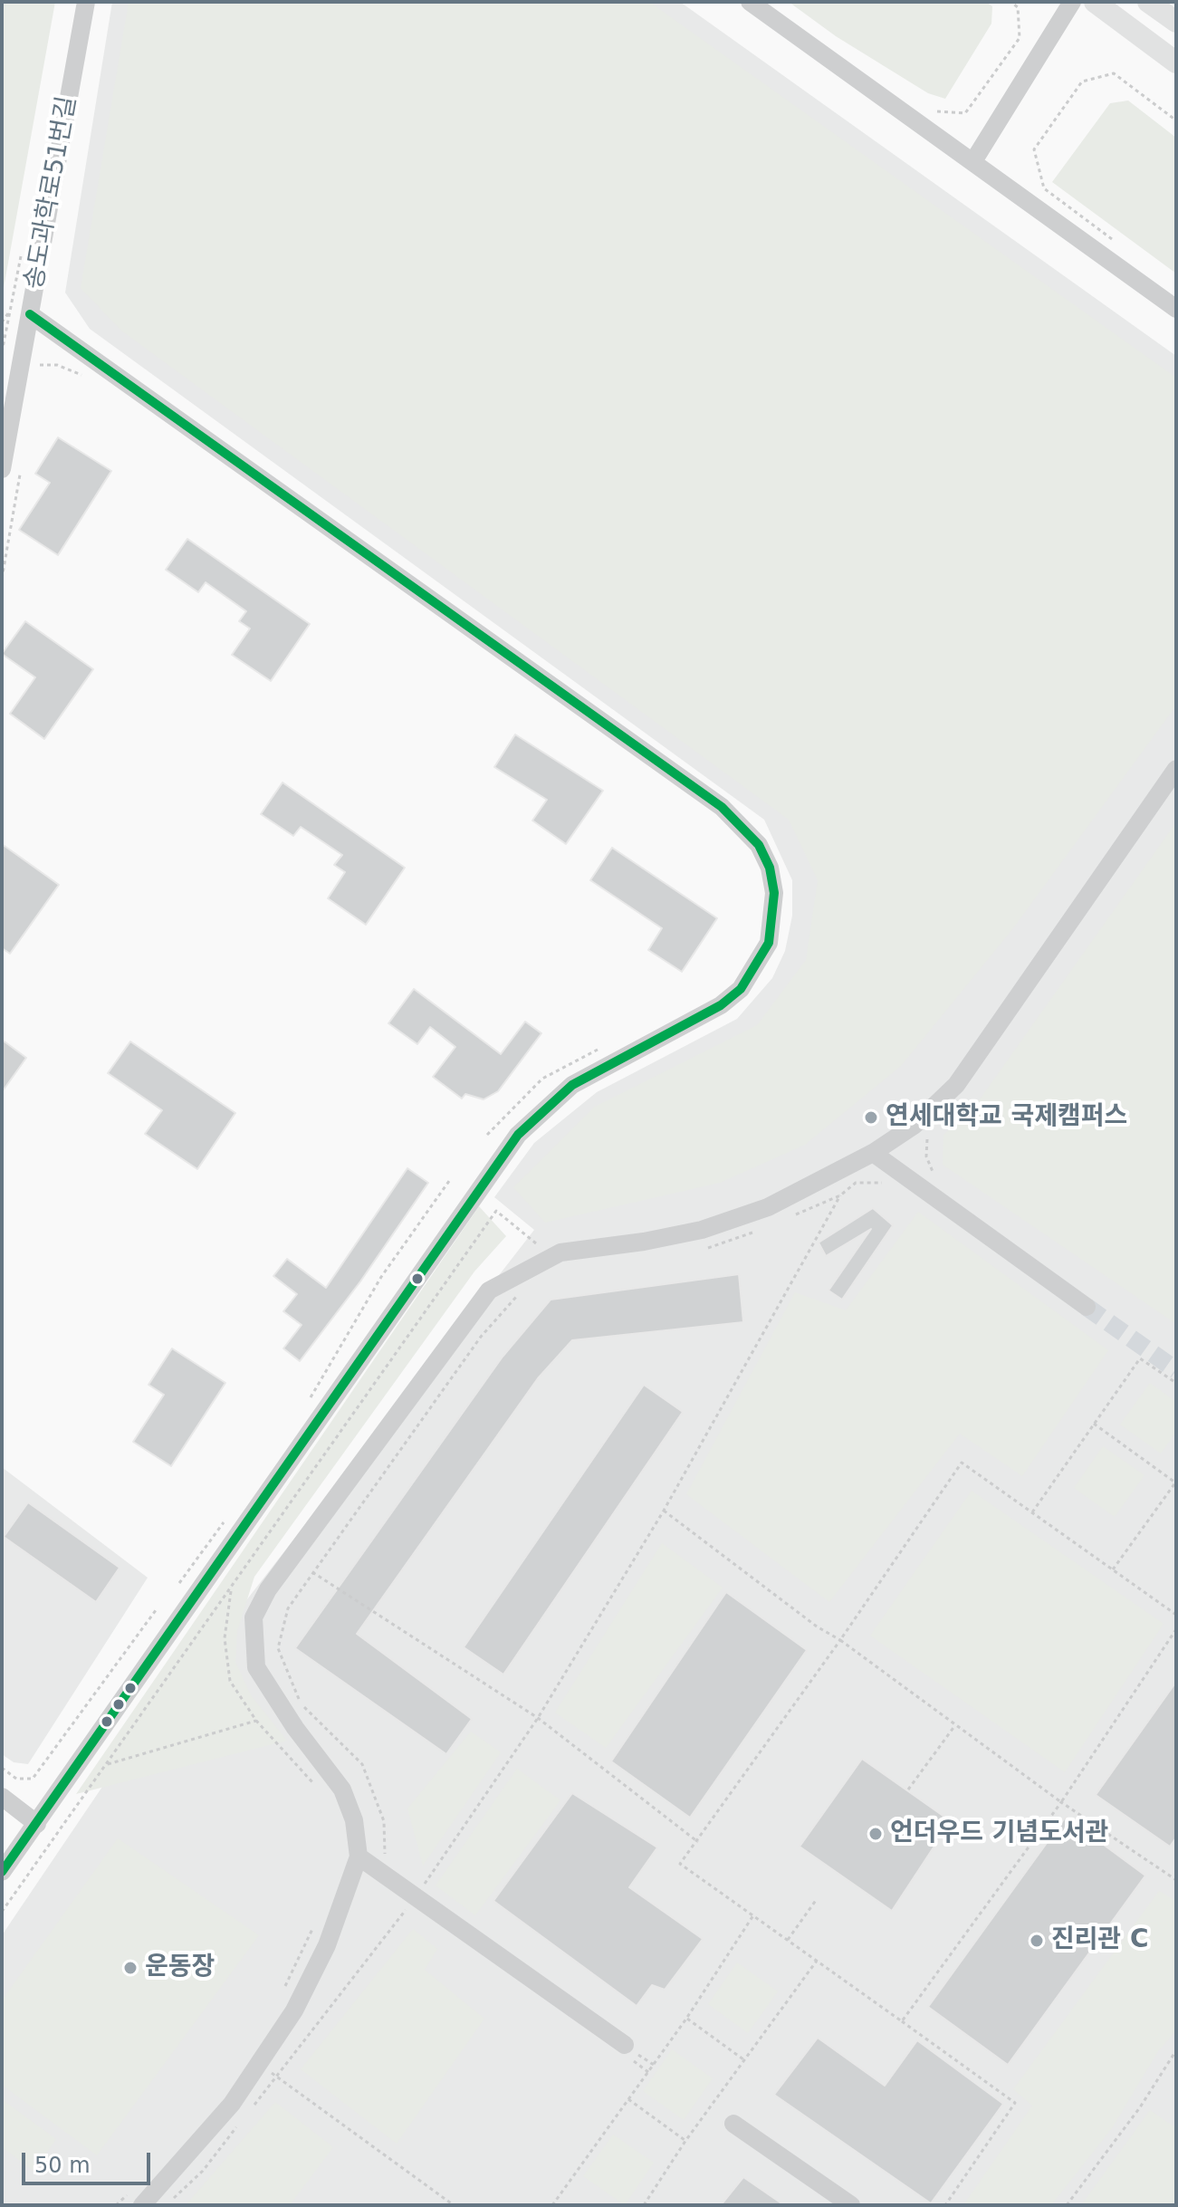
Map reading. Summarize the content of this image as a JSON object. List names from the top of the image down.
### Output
{
  "streets": {
    "street": ["송도과학로51번길"]
  },
  "places": [
    "연세대학교 국제캠퍼스",
    "언더우드 기념도서관",
    "진리관 C",
    "운동장"
  ],
  "scale_bar": "50 m"
}
